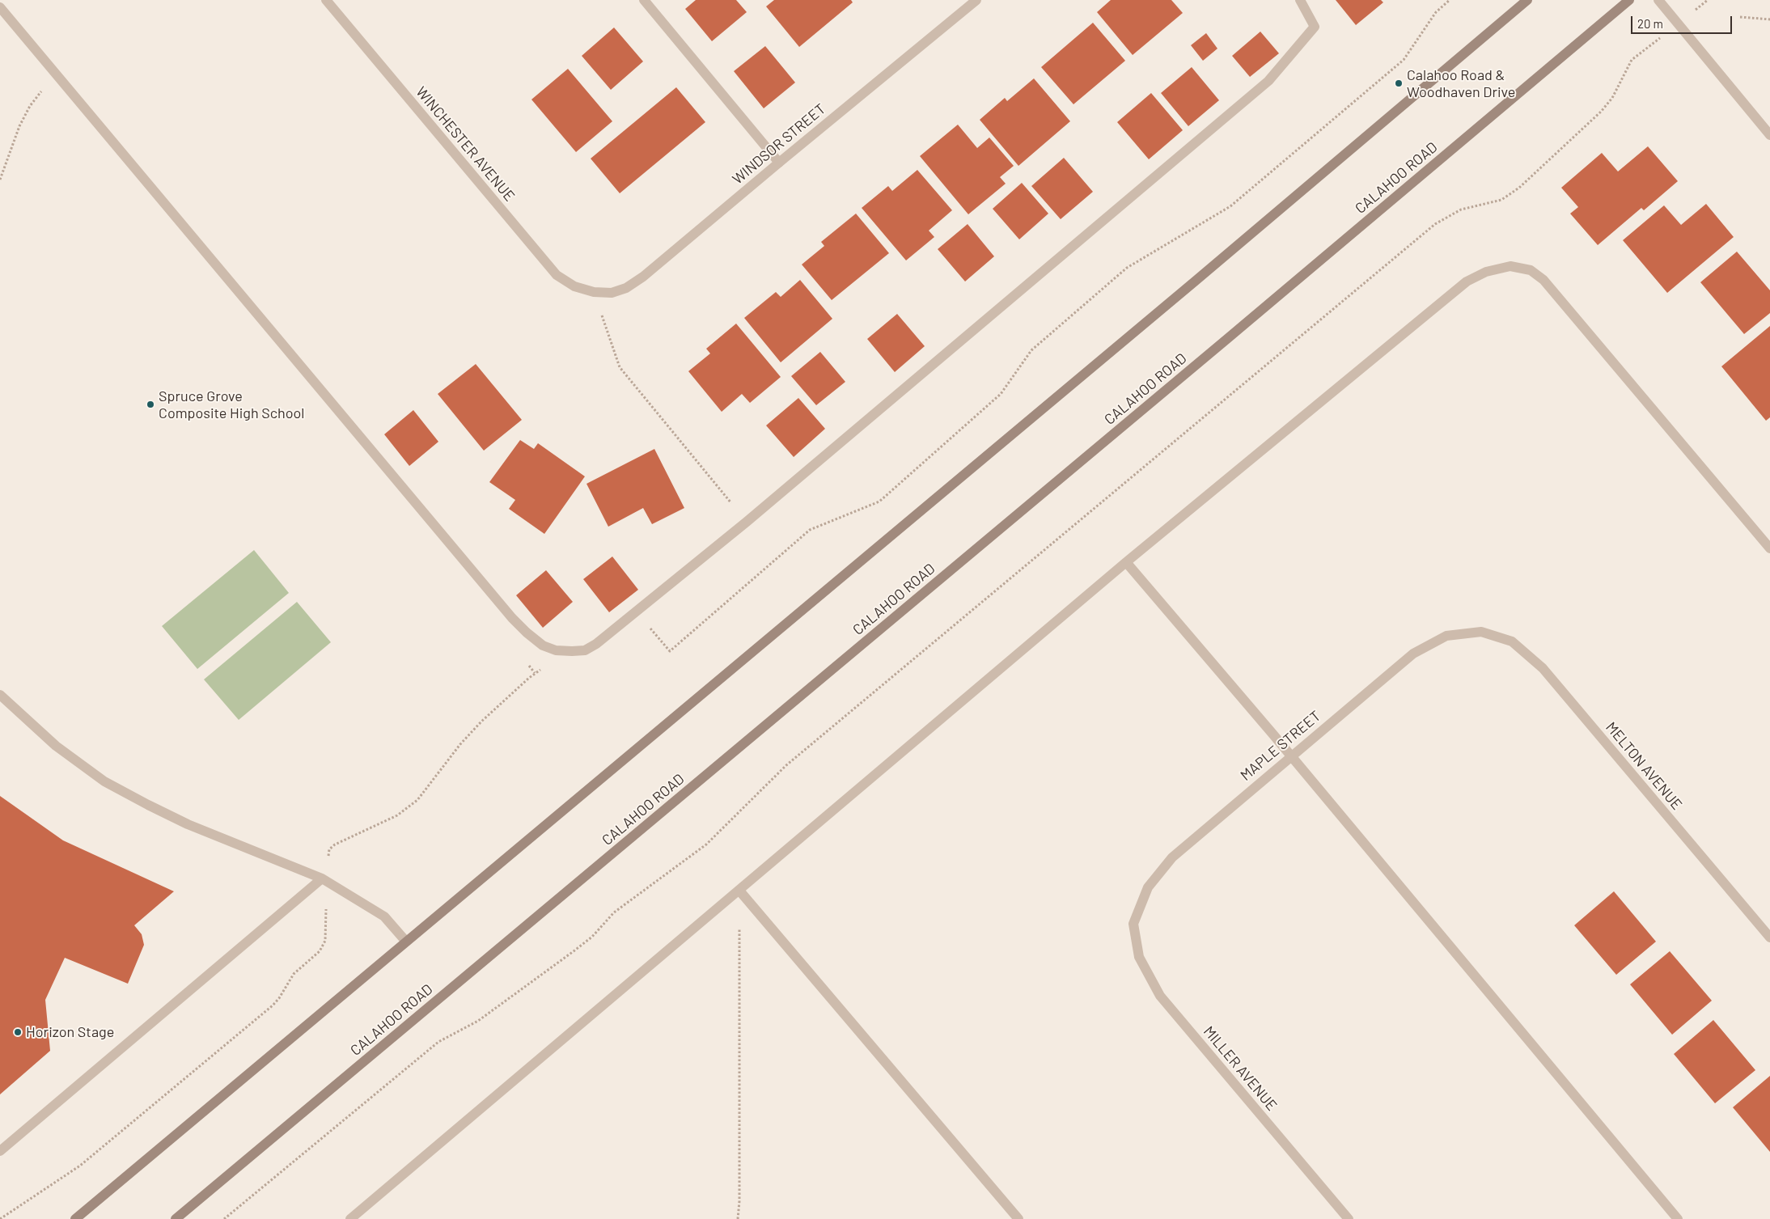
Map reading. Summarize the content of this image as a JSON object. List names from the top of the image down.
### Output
{
  "streets": {
    "main road": ["CALAHOO ROAD"],
    "street": [
      "WINCHESTER AVENUE",
      "WINDSOR STREET",
      "MAPLE STREET",
      "MELTON AVENUE",
      "MILLER AVENUE"
    ]
  },
  "crossings": [
    ["WINCHESTER AVENUE", "WINDSOR STREET"],
    ["MAPLE STREET", "MELTON AVENUE"],
    ["MAPLE STREET", "MILLER AVENUE"]
  ],
  "places": ["Calahoo Road & Woodhaven Drive", "Spruce Grove Composite High School", "Horizon Stage"],
  "scale_bar": "20 m"
}
